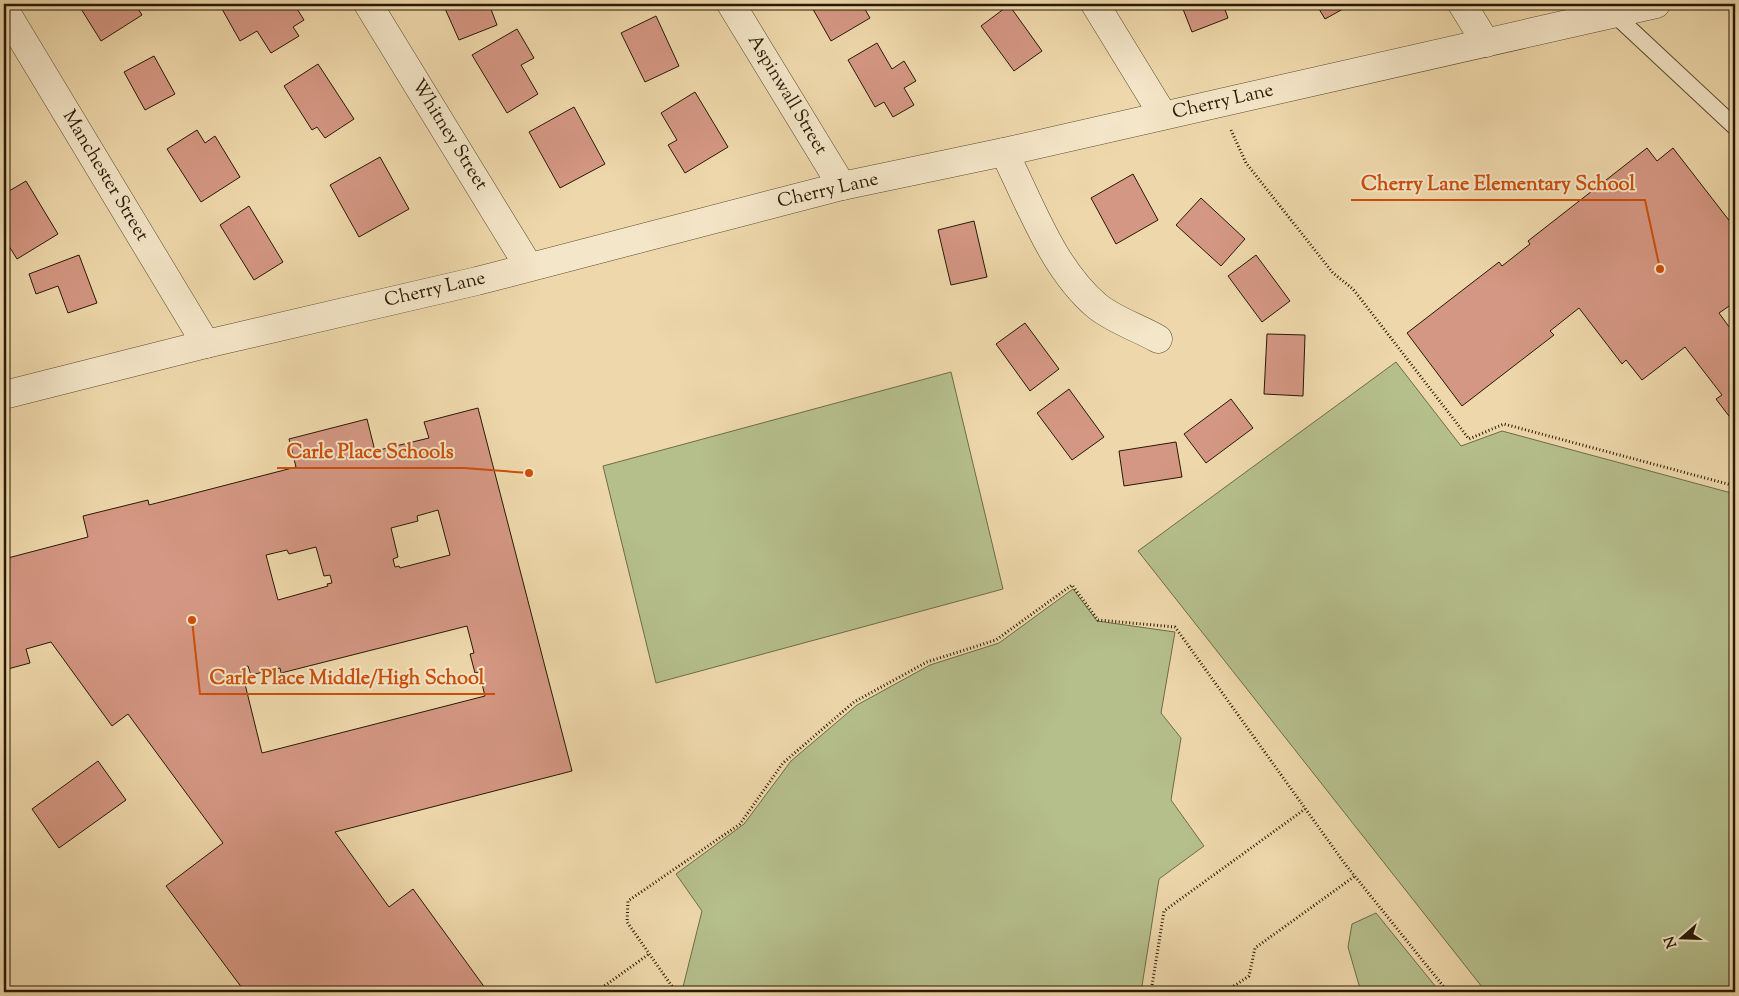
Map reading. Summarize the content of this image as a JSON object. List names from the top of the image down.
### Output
{
  "streets": {
    "street": [
      "Aspinwall Street",
      "Cherry Lane",
      "Whitney Street",
      "Manchester Street"
    ]
  },
  "crossings": [
    ["Aspinwall Street", "Cherry Lane"],
    ["Cherry Lane", "Whitney Street"],
    ["Cherry Lane", "Manchester Street"]
  ],
  "places": ["Cherry Lane Elementary School", "Carle Place Schools", "Carle Place Middle/High School"],
  "north": "left"
}
